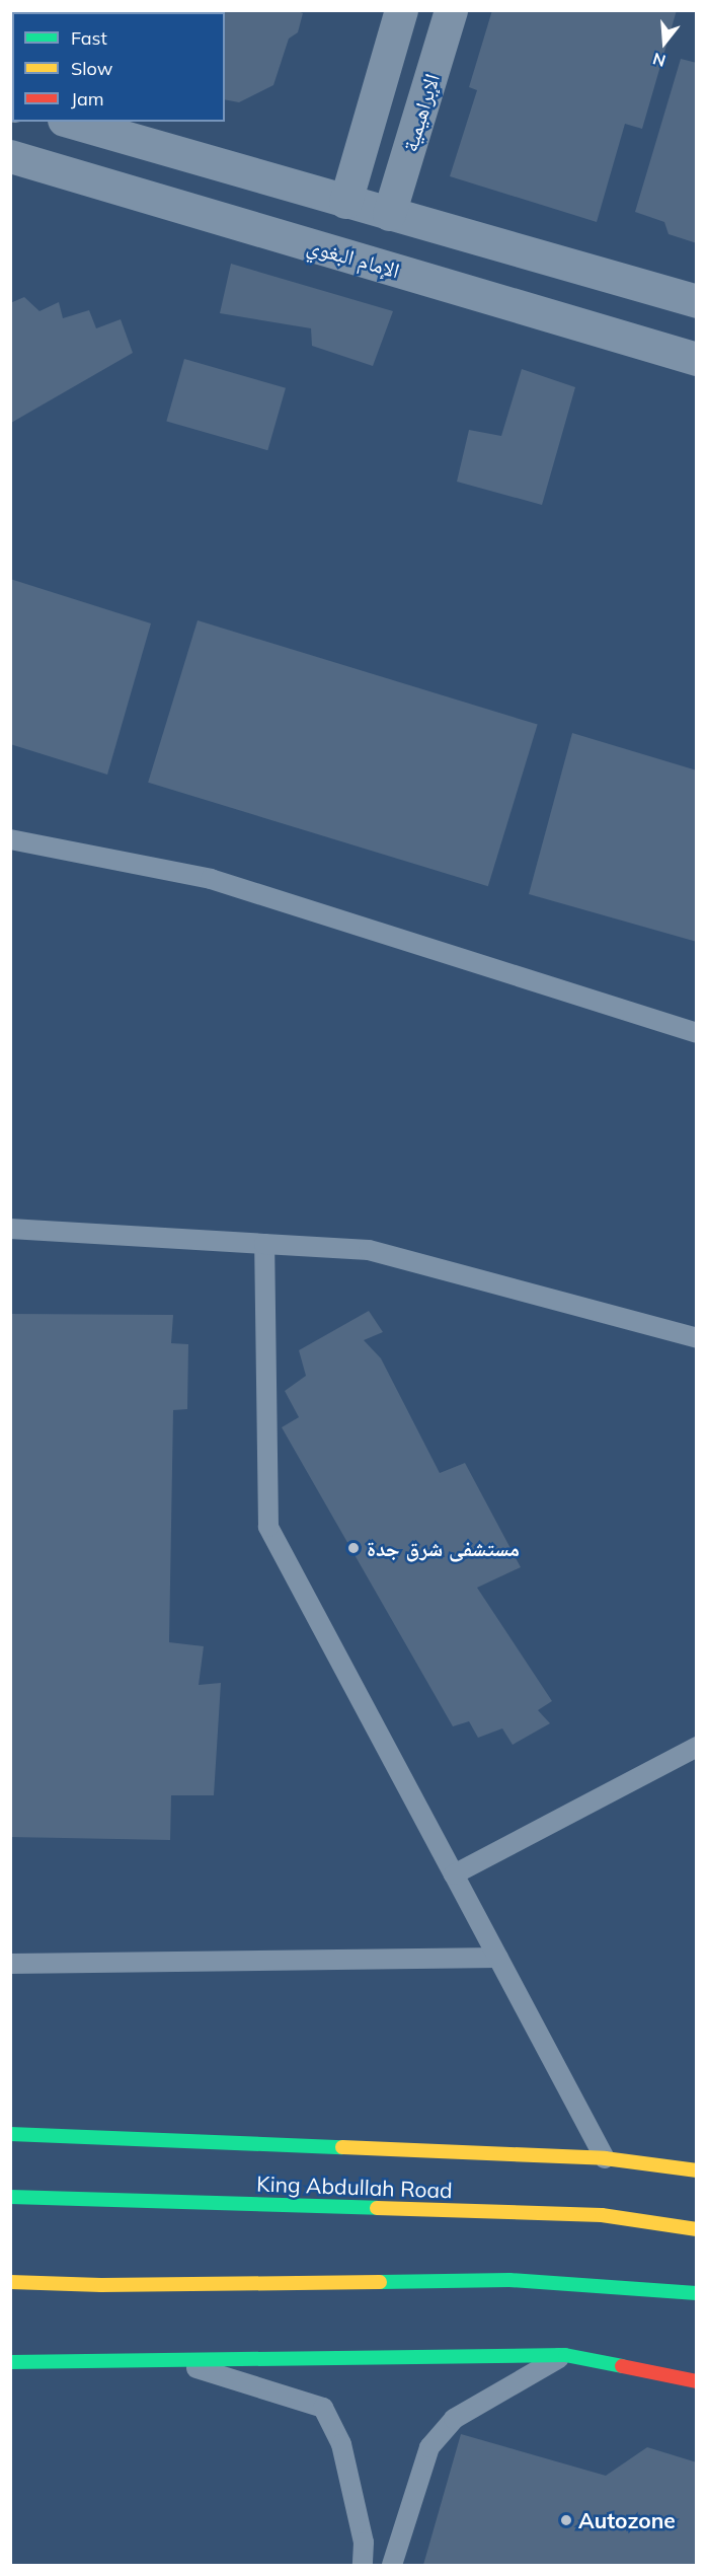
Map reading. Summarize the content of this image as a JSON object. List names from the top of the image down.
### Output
{
  "streets": {
    "main road": ["King Abdullah Road"],
    "street": ["الإبراهيمية", "الإمام البغوي"]
  },
  "places": ["مستشفى شرق جدة", "Autozone"],
  "legend": ["Fast", "Slow", "Jam"],
  "north": "bottom"
}
